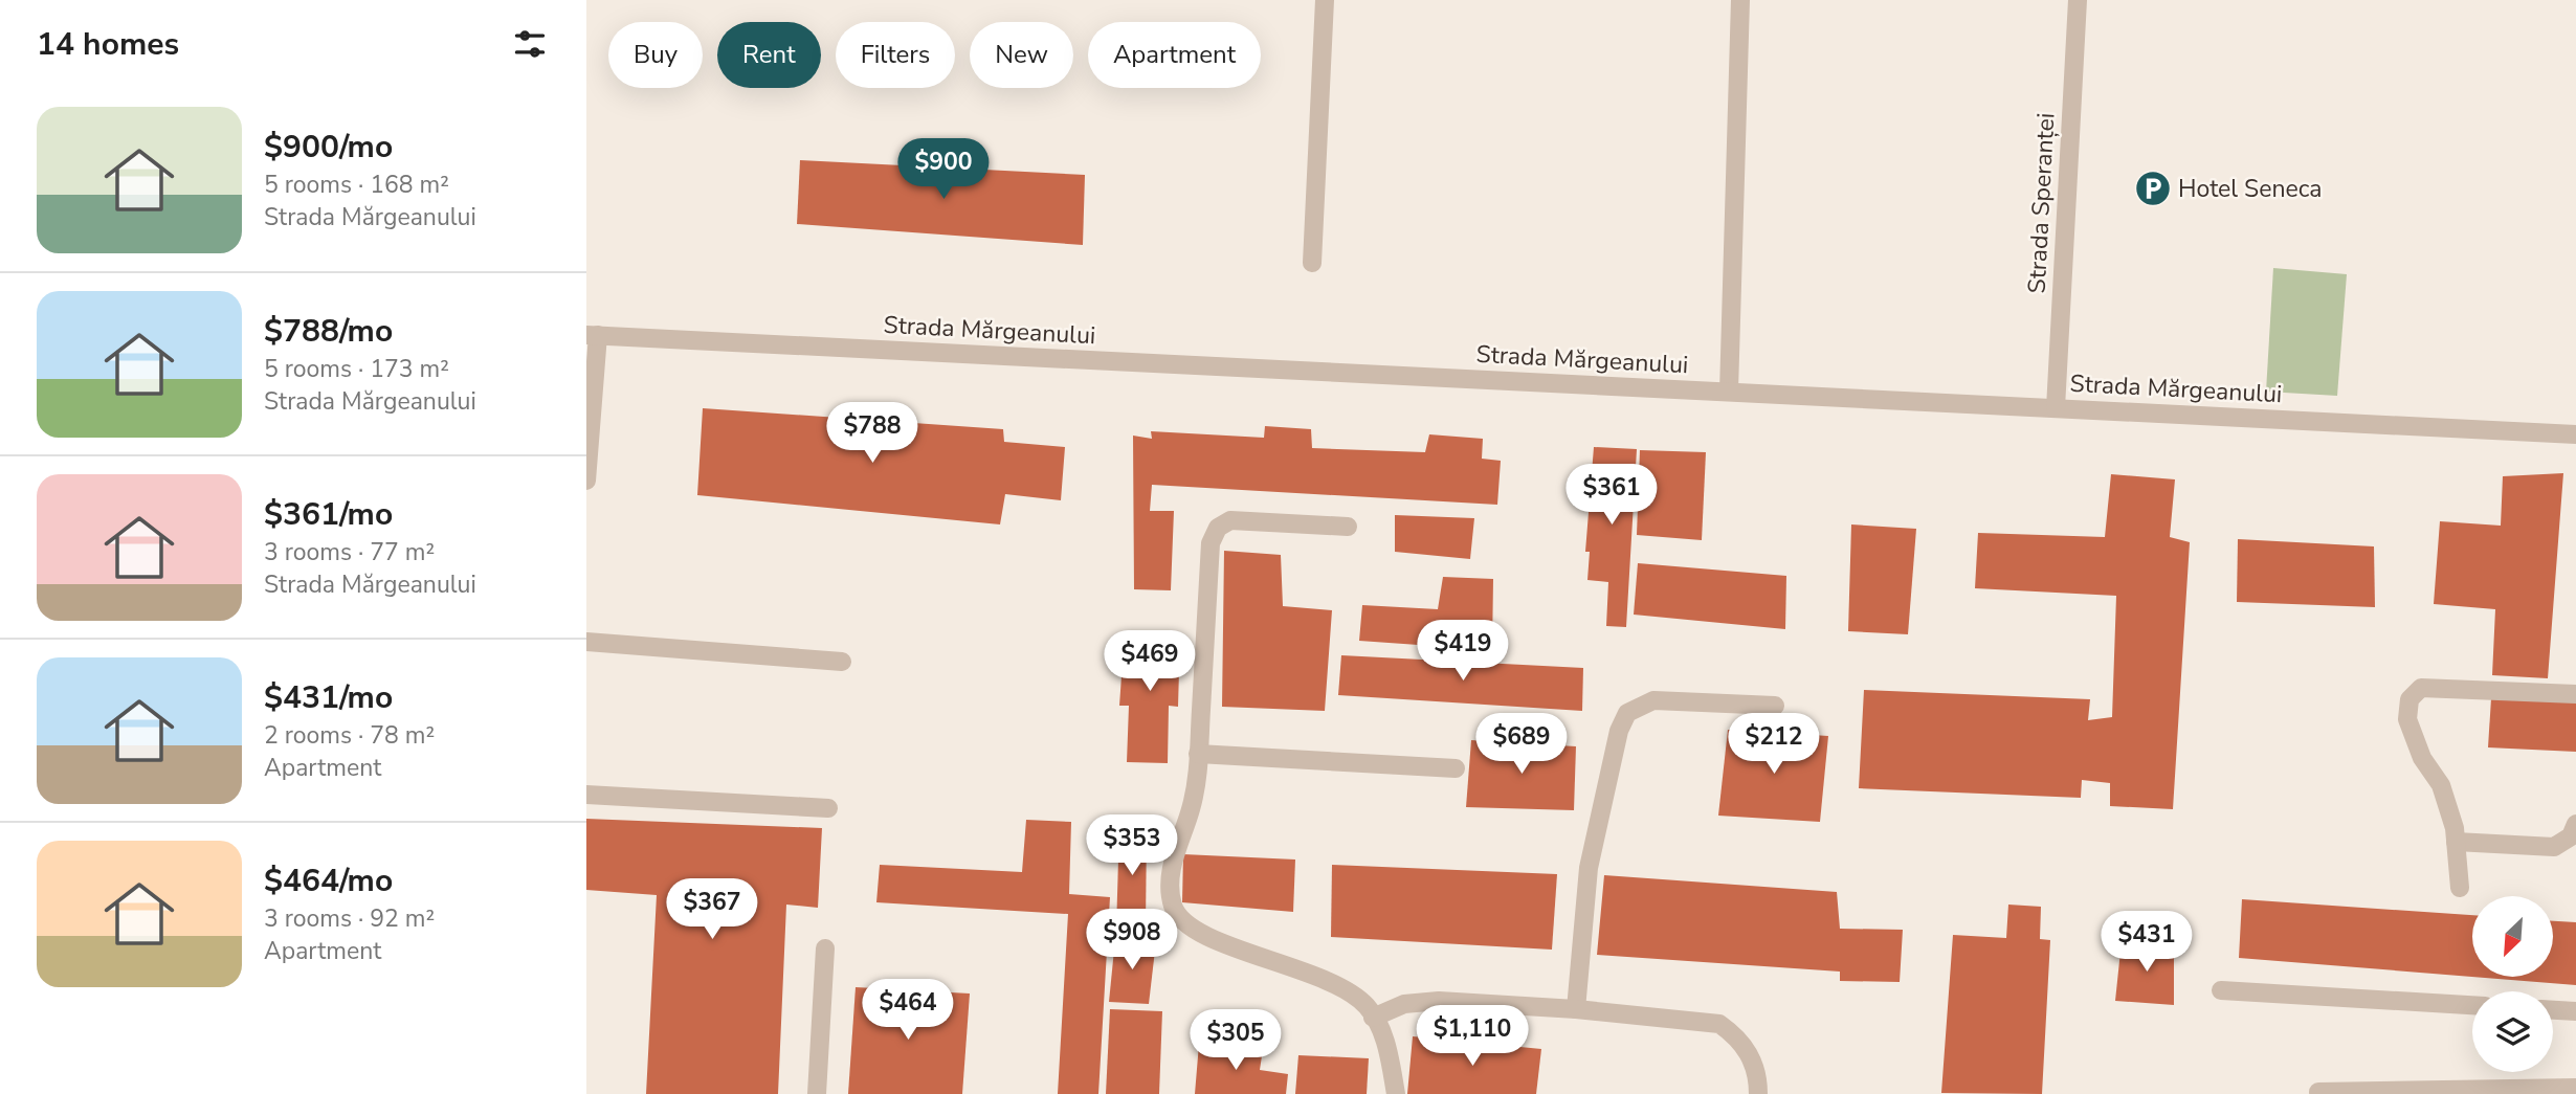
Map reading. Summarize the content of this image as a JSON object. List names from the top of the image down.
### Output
{
  "streets": {
    "street": ["Strada Speranței", "Strada Mărgeanului"]
  },
  "crossings": [
    ["Strada Speranței", "Strada Mărgeanului"]
  ],
  "places": {
    "parking": ["Hotel Seneca"]
  },
  "north": "bottom left",
  "page": {
    "heading": "14 homes",
    "chip": [
      "Buy",
      "Rent",
      "Filters",
      "New",
      "Apartment"
    ],
    "list": [
      {
        "name": "$900/mo",
        "note": "5 rooms · 168 m² · Strada Mărgeanului"
      },
      {
        "name": "$788/mo",
        "note": "5 rooms · 173 m² · Strada Mărgeanului"
      },
      {
        "name": "$361/mo",
        "note": "3 rooms · 77 m² · Strada Mărgeanului"
      },
      {
        "name": "$431/mo",
        "note": "2 rooms · 78 m² · Apartment"
      },
      {
        "name": "$464/mo",
        "note": "3 rooms · 92 m² · Apartment"
      }
    ],
    "price": [
      "$900",
      "$788",
      "$361",
      "$419",
      "$469",
      "$689",
      "$212",
      "$353",
      "$367",
      "$908",
      "$431",
      "$464",
      "$1,110",
      "$305"
    ]
  }
}
